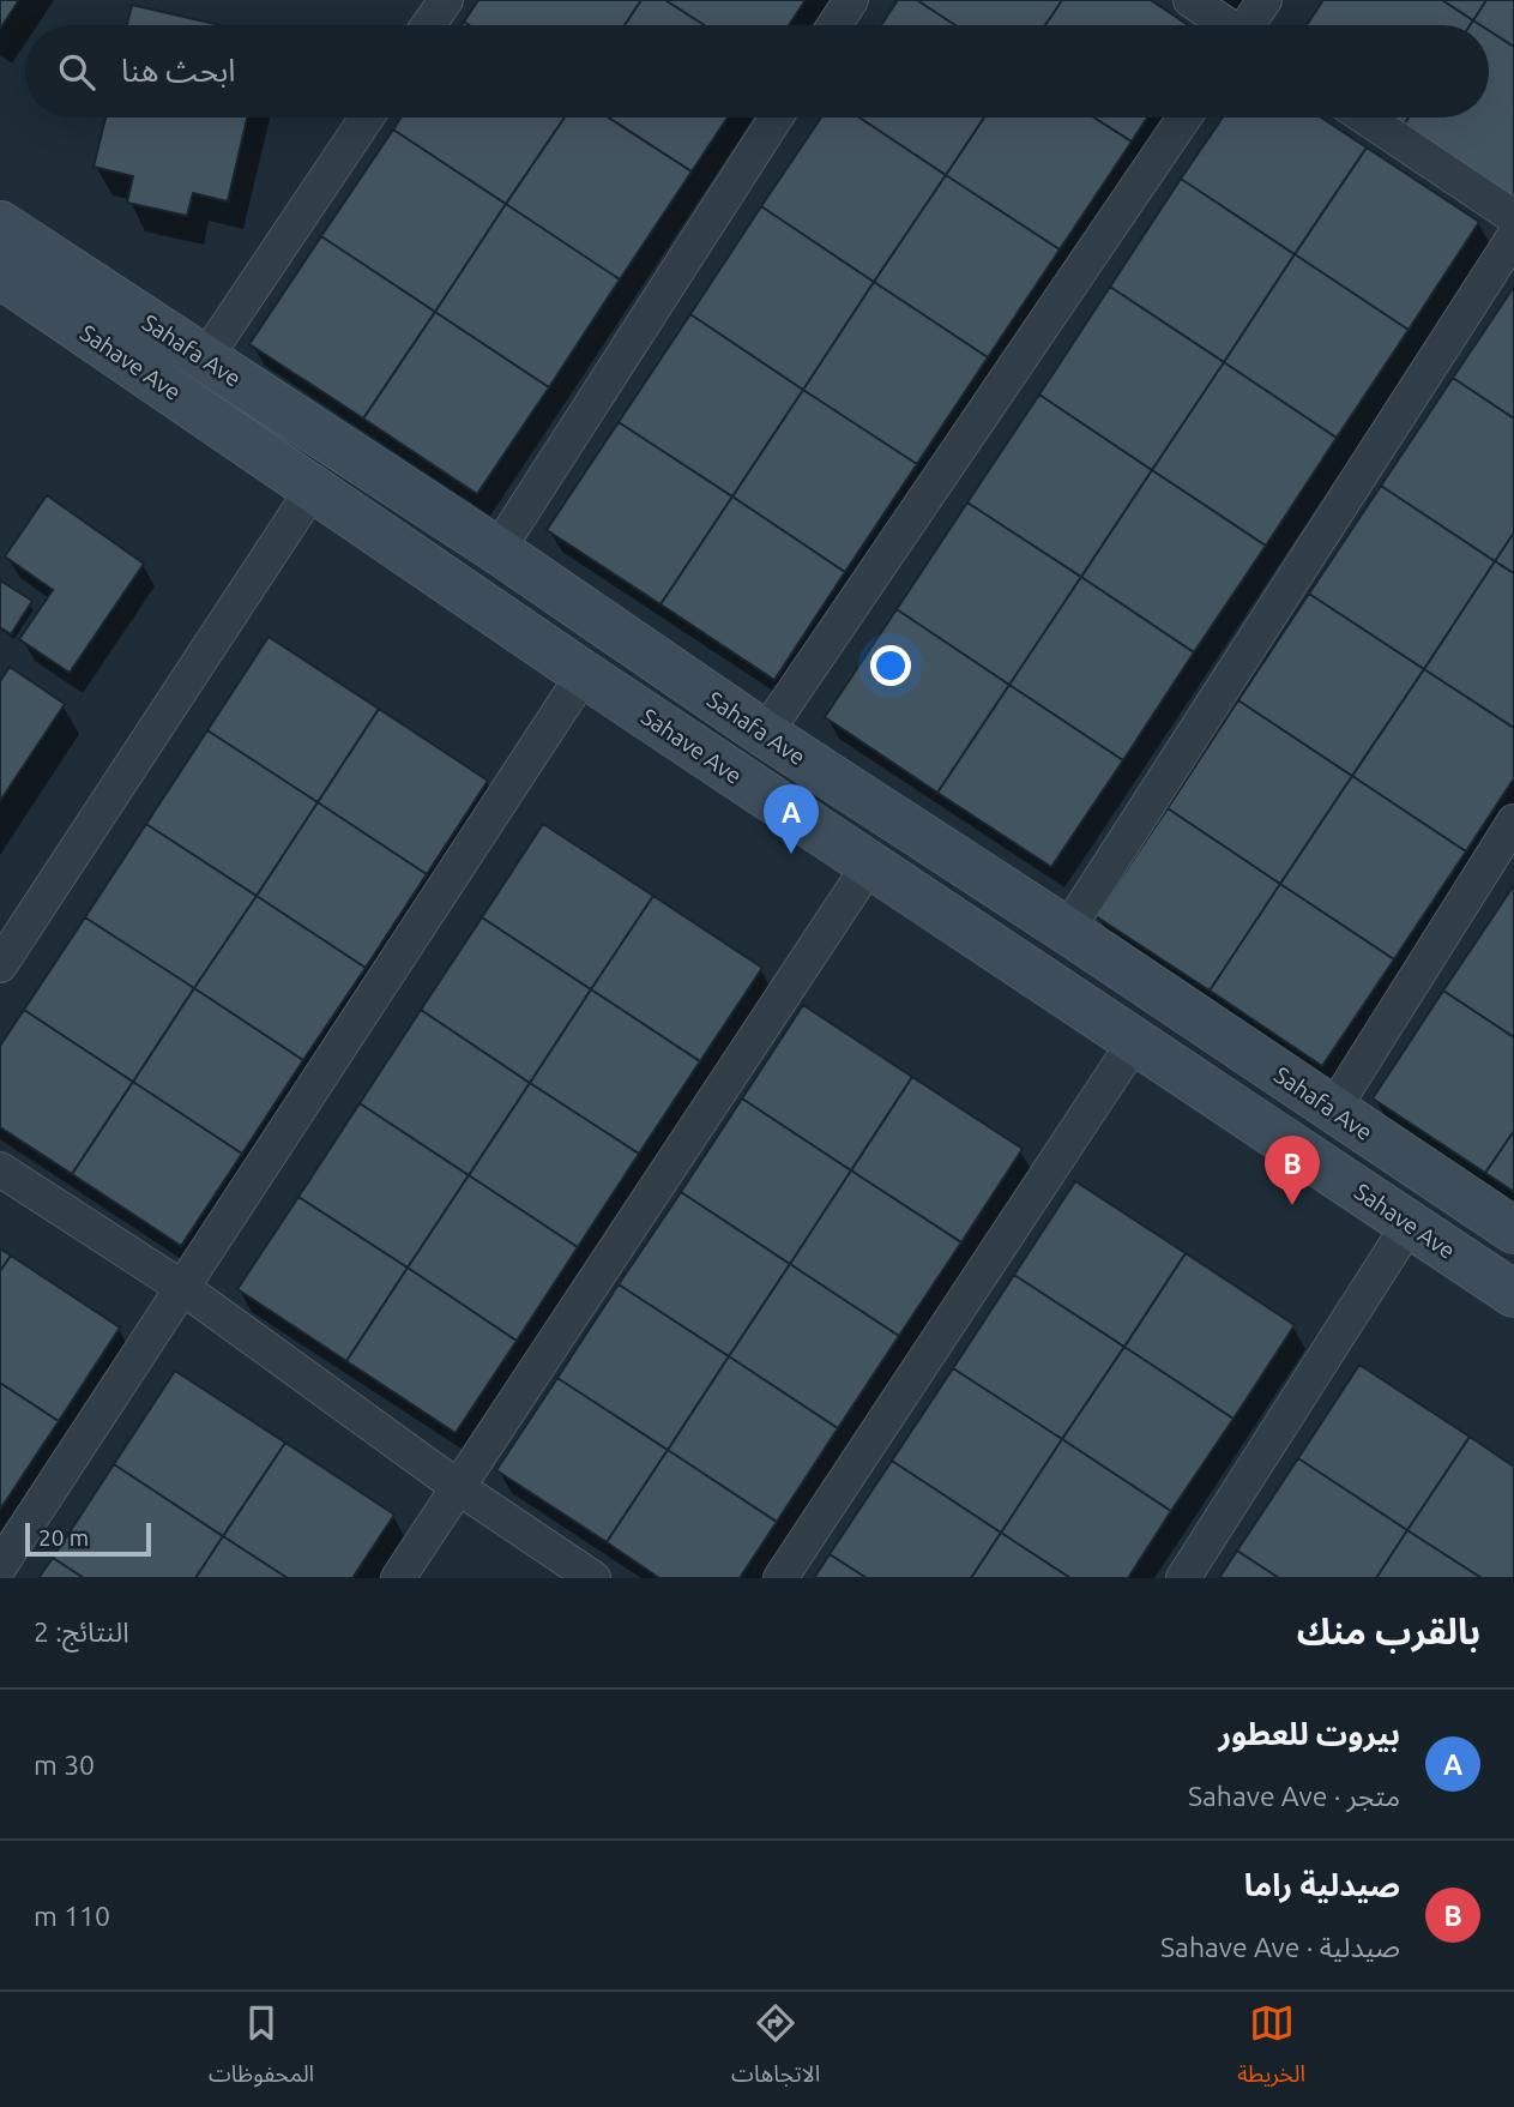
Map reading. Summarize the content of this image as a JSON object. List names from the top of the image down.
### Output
{
  "streets": {
    "main road": ["Sahafa Ave", "Sahave Ave"]
  },
  "scale_bar": "20 m",
  "page": {
    "search": "ابحث هنا",
    "pins": ["A", "B"],
    "scale": "20 m",
    "heading": ["بالقرب منك", "النتائج: 2"],
    "list": [
      {
        "mark": "A",
        "name": "بيروت للعطور",
        "note": "متجر · Sahave Ave",
        "value": "30 m"
      },
      {
        "mark": "B",
        "name": "صيدلية راما",
        "note": "صيدلية · Sahave Ave",
        "value": "110 m"
      }
    ],
    "nav": ["الخريطة", "الاتجاهات", "المحفوظات"]
  }
}
